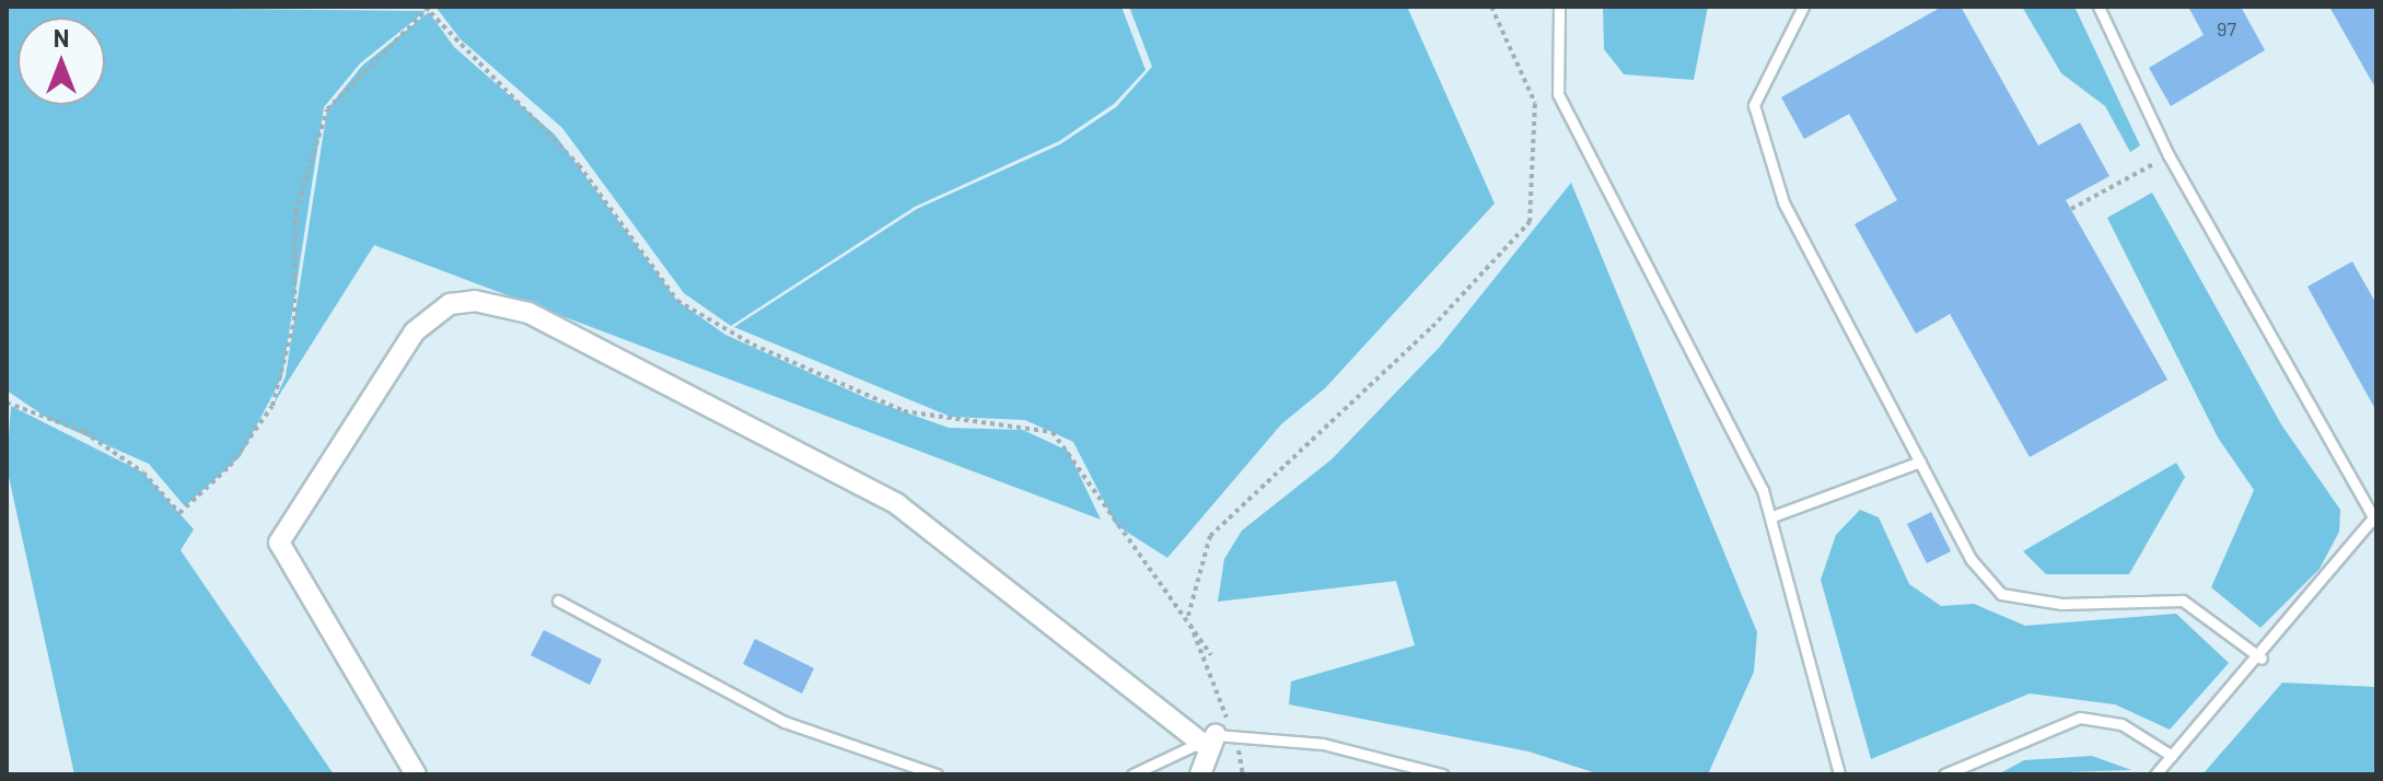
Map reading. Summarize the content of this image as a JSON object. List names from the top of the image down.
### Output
{
  "house_numbers": ["97"],
  "north": "top"
}
